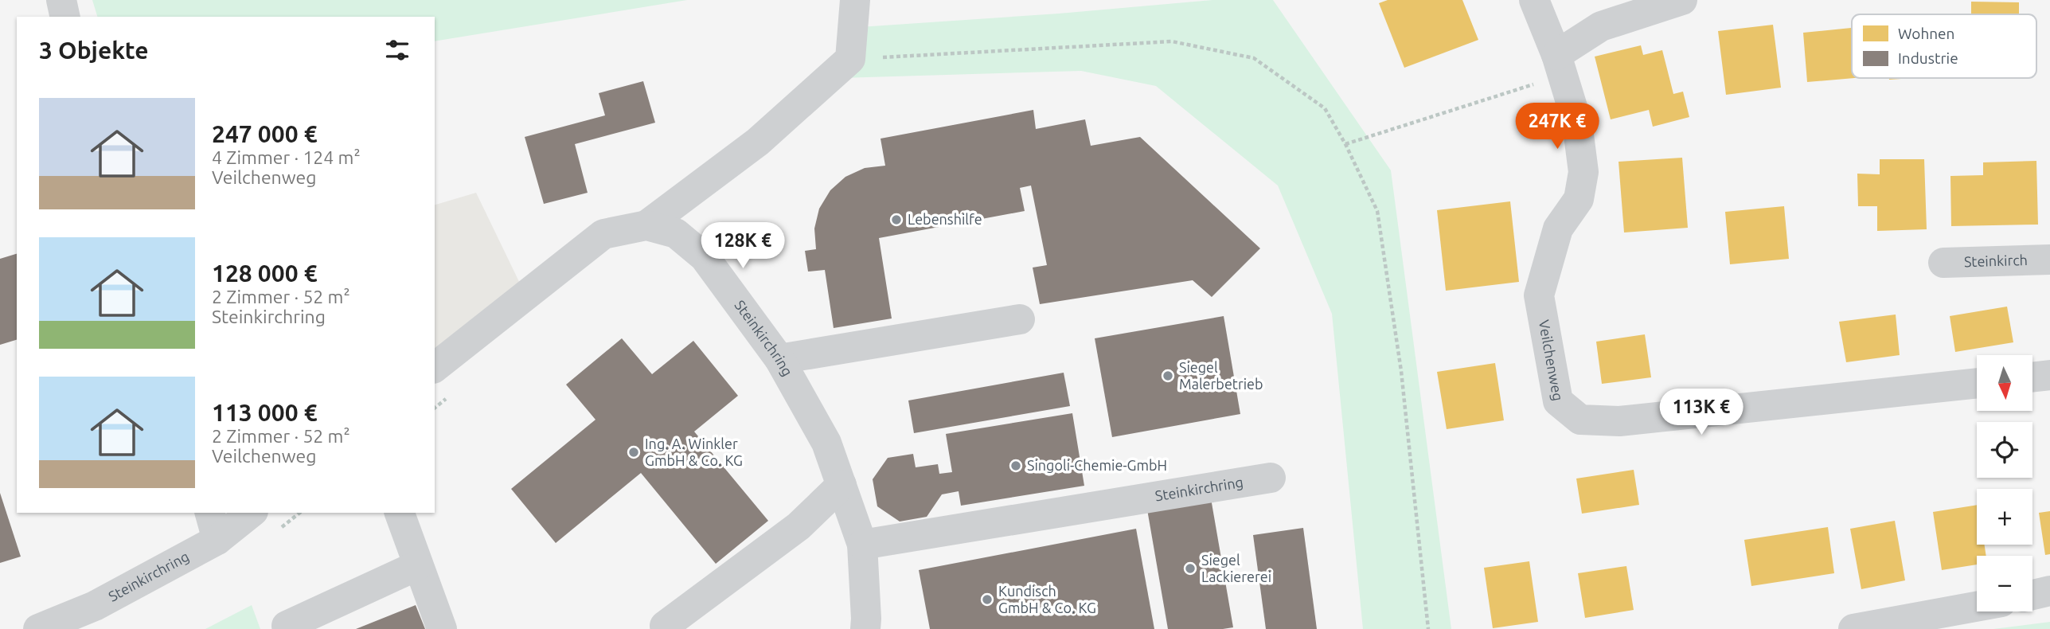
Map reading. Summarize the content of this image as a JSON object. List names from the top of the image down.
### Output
{
  "streets": {
    "street": ["Steinkirch", "Steinkirchring", "Veilchenweg"]
  },
  "places": [
    "Lebenshilfe",
    "Siegel Malerbetrieb",
    "Ing. A. Winkler GmbH & Co. KG",
    "Singoli-Chemie-GmbH",
    "Siegel Lackiererei",
    "Kundisch GmbH & Co. KG"
  ],
  "legend": ["Wohnen", "Industrie"],
  "north": "bottom",
  "page": {
    "heading": "3 Objekte",
    "list": [
      {
        "name": "247 000 €",
        "note": "4 Zimmer · 124 m² · Veilchenweg"
      },
      {
        "name": "128 000 €",
        "note": "2 Zimmer · 52 m² · Steinkirchring"
      },
      {
        "name": "113 000 €",
        "note": "2 Zimmer · 52 m² · Veilchenweg"
      }
    ],
    "price": ["247K €", "128K €", "113K €"],
    "map_buttons": ["+", "−"]
  }
}
